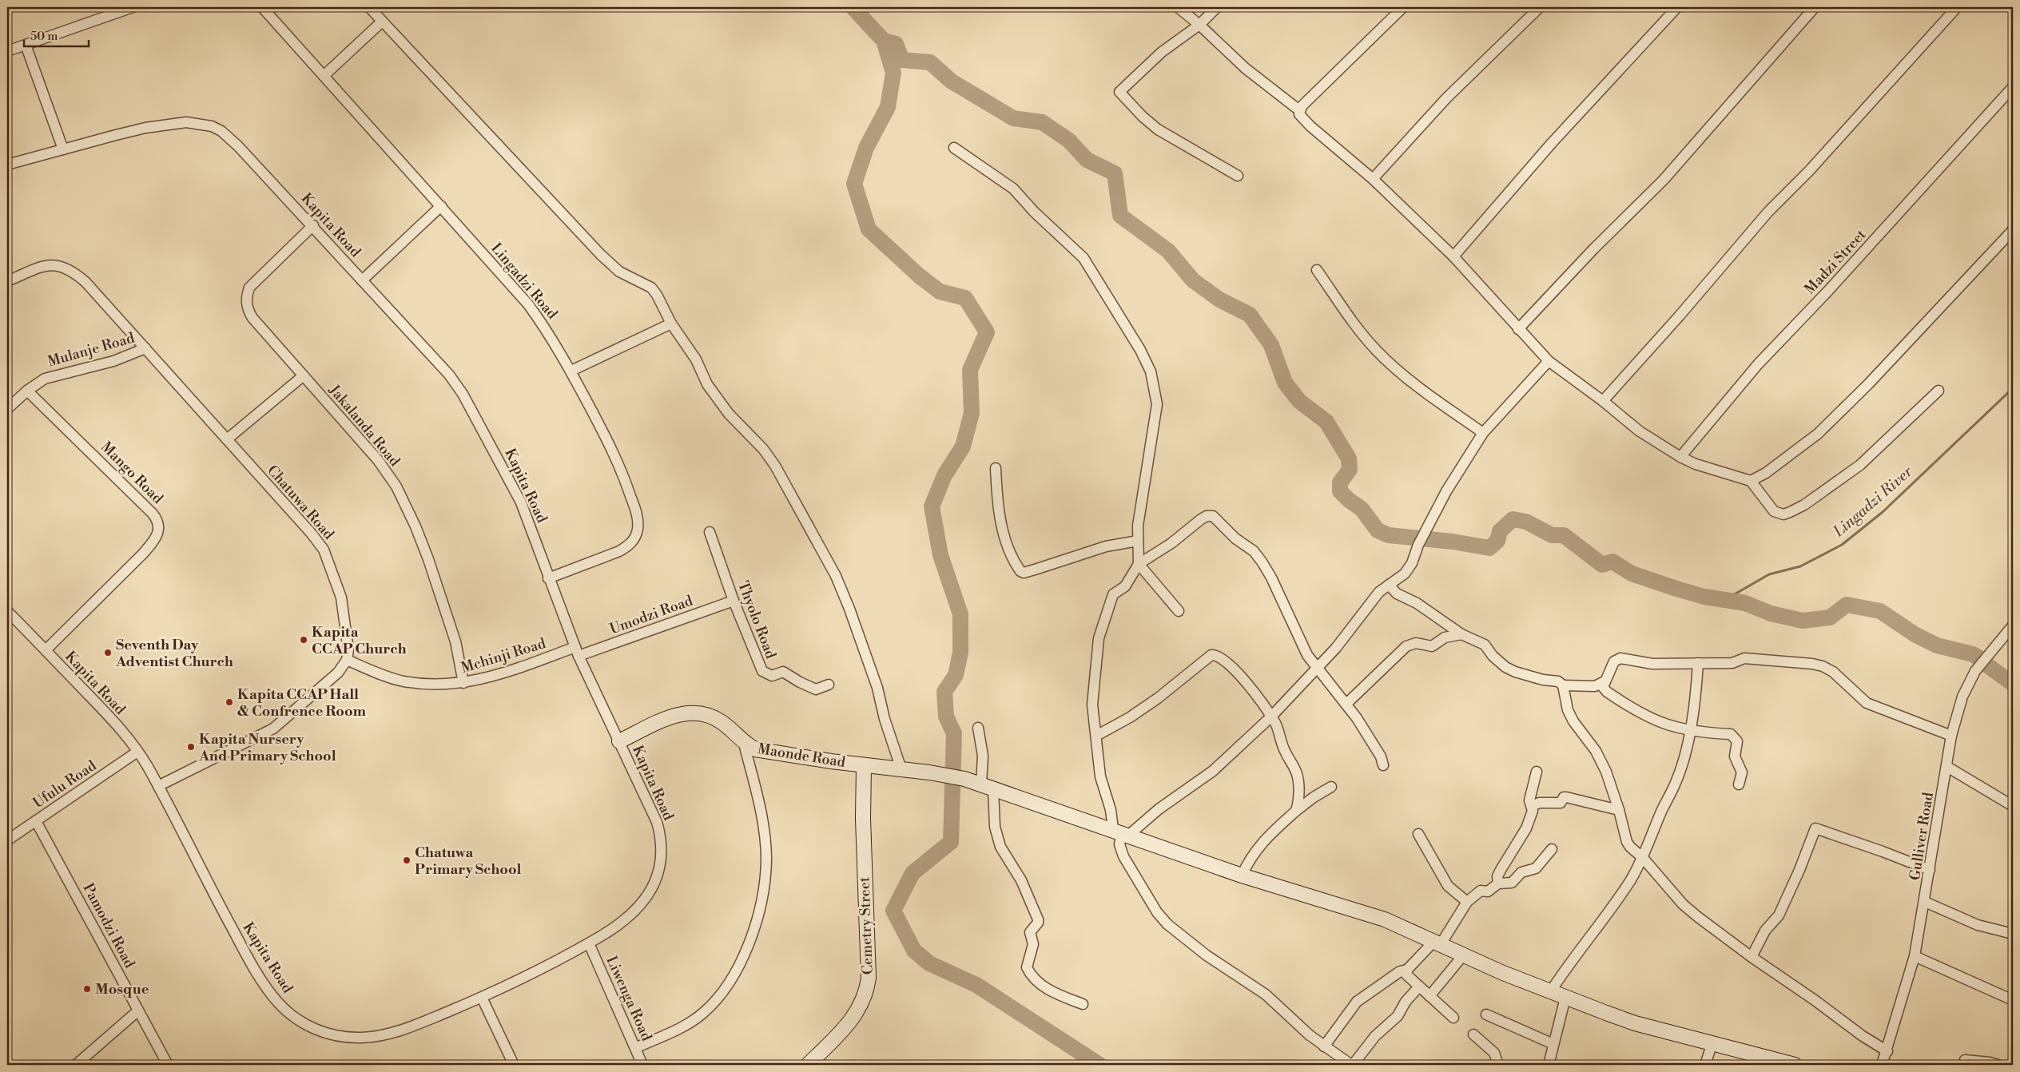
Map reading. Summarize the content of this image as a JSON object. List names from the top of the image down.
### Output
{
  "streets": {
    "street": [
      "Kapita Road",
      "Madzi Street",
      "Lingadzi Road",
      "Mulanje Road",
      "Jakalanda Road",
      "Mango Road",
      "Chatuwa Road",
      "Umodzi Road",
      "Thyolo Road",
      "Mchinji Road",
      "Maonde Road",
      "Ufulu Road",
      "Gulliver Road",
      "Pamodzi Road",
      "Cemetry Street",
      "Liwenga Road"
    ]
  },
  "crossings": [
    ["Kapita Road", "Lingadzi Road"],
    ["Kapita Road", "Jakalanda Road"],
    ["Kapita Road", "Mango Road"],
    ["Kapita Road", "Umodzi Road"],
    ["Kapita Road", "Mchinji Road"],
    ["Kapita Road", "Maonde Road"],
    ["Kapita Road", "Ufulu Road"],
    ["Kapita Road", "Liwenga Road"],
    ["Mulanje Road", "Mango Road"],
    ["Mulanje Road", "Chatuwa Road"],
    ["Jakalanda Road", "Mchinji Road"],
    ["Chatuwa Road", "Mchinji Road"],
    ["Umodzi Road", "Thyolo Road"],
    ["Umodzi Road", "Mchinji Road"],
    ["Maonde Road", "Cemetry Street"],
    ["Ufulu Road", "Pamodzi Road"]
  ],
  "water": ["Lingadzi River"],
  "places": [
    "Kapita CCAP Church",
    "Seventh Day Adventist Church",
    "Kapita CCAP Hall & Confrence Room",
    "Kapita Nursery And Primary School",
    "Chatuwa Primary School",
    "Mosque"
  ],
  "scale_bar": "50 m"
}
